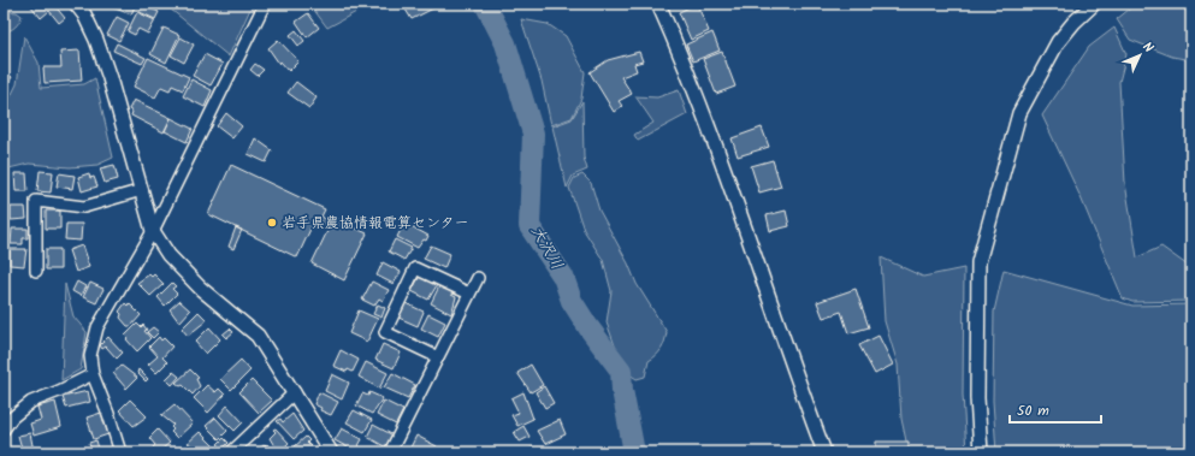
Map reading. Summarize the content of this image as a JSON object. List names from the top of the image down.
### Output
{
  "water": ["大沢川"],
  "places": ["岩手県農協情報電算センター"],
  "scale_bar": "50 m",
  "north": "top right"
}
